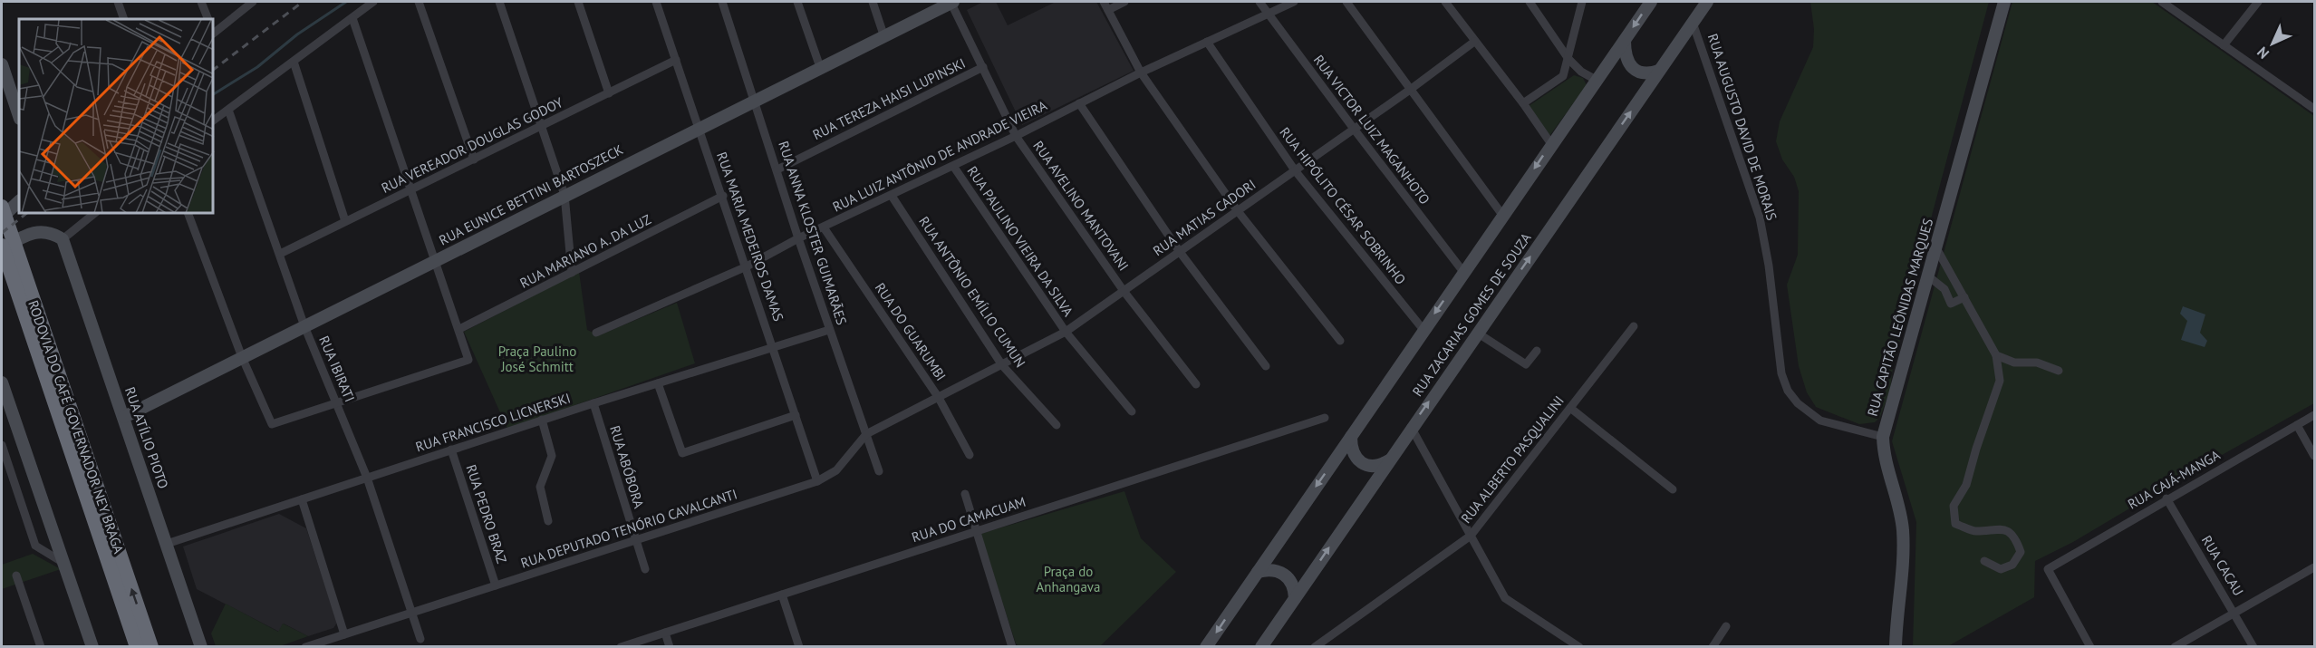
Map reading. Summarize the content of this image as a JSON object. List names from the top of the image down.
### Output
{
  "streets": {
    "highway": ["RODOVIA DO CAFÉ GOVERNADOR NEY BRAGA"],
    "street": [
      "RUA TEREZA HAISI LUPINSKI",
      "RUA AUGUSTO DAVID DE MORAIS",
      "RUA VICTOR LUIZ MAGANHOTO",
      "RUA VEREADOR DOUGLAS GODOY",
      "RUA LUIZ ANTÔNIO DE ANDRADE VIEIRA",
      "RUA EUNICE BETTINI BARTOSZECK",
      "RUA AVELINO MANTOVANI",
      "RUA HIPÓLITO CÉSAR SOBRINHO",
      "RUA MATIAS CADORI",
      "RUA ANNA KLOSTER GUIMARÃES",
      "RUA MARIA MEDEIROS DAMAS",
      "RUA PAULINO VIEIRA DA SILVA",
      "RUA MARIANO A. DA LUZ",
      "RUA ANTÔNIO EMÍLIO CUMUN",
      "RUA ZACARIAS GOMES DE SOUZA",
      "RUA CAPITÃO LEÔNIDAS MARQUES",
      "RUA DO GUARUMBI",
      "RUA IBIRATI",
      "RUA FRANCISCO LICNERSKI",
      "RUA ATÍLIO PIOTO",
      "RUA ALBERTO PASQUALINI",
      "RUA ABÓBORA",
      "RUA CAJÁ-MANGA",
      "RUA PEDRO BRAZ",
      "RUA DO CAMACUAM",
      "RUA DEPUTADO TENÓRIO CAVALCANTI",
      "RUA CACAU"
    ]
  },
  "crossings": [
    ["RUA TEREZA HAISI LUPINSKI", "RUA AVELINO MANTOVANI"],
    ["RUA TEREZA HAISI LUPINSKI", "RUA ANNA KLOSTER GUIMARÃES"],
    ["RUA AUGUSTO DAVID DE MORAIS", "RUA ZACARIAS GOMES DE SOUZA"],
    ["RUA AUGUSTO DAVID DE MORAIS", "RUA CAPITÃO LEÔNIDAS MARQUES"],
    ["RUA VICTOR LUIZ MAGANHOTO", "RUA LUIZ ANTÔNIO DE ANDRADE VIEIRA"],
    ["RUA VICTOR LUIZ MAGANHOTO", "RUA MATIAS CADORI"],
    ["RUA VEREADOR DOUGLAS GODOY", "RUA MARIA MEDEIROS DAMAS"],
    ["RUA VEREADOR DOUGLAS GODOY", "RUA IBIRATI"],
    ["RUA LUIZ ANTÔNIO DE ANDRADE VIEIRA", "RUA AVELINO MANTOVANI"],
    ["RUA LUIZ ANTÔNIO DE ANDRADE VIEIRA", "RUA HIPÓLITO CÉSAR SOBRINHO"],
    ["RUA LUIZ ANTÔNIO DE ANDRADE VIEIRA", "RUA ANNA KLOSTER GUIMARÃES"],
    ["RUA LUIZ ANTÔNIO DE ANDRADE VIEIRA", "RUA MARIA MEDEIROS DAMAS"],
    ["RUA LUIZ ANTÔNIO DE ANDRADE VIEIRA", "RUA PAULINO VIEIRA DA SILVA"],
    ["RUA LUIZ ANTÔNIO DE ANDRADE VIEIRA", "RUA ANTÔNIO EMÍLIO CUMUN"],
    ["RUA LUIZ ANTÔNIO DE ANDRADE VIEIRA", "RUA DO GUARUMBI"],
    ["RUA EUNICE BETTINI BARTOSZECK", "RUA AVELINO MANTOVANI"],
    ["RUA EUNICE BETTINI BARTOSZECK", "RUA ANNA KLOSTER GUIMARÃES"],
    ["RUA EUNICE BETTINI BARTOSZECK", "RUA MARIA MEDEIROS DAMAS"],
    ["RUA EUNICE BETTINI BARTOSZECK", "RUA IBIRATI"],
    ["RUA EUNICE BETTINI BARTOSZECK", "RUA ATÍLIO PIOTO"],
    ["RUA AVELINO MANTOVANI", "RUA MATIAS CADORI"],
    ["RUA HIPÓLITO CÉSAR SOBRINHO", "RUA MATIAS CADORI"],
    ["RUA MATIAS CADORI", "RUA PAULINO VIEIRA DA SILVA"],
    ["RUA MATIAS CADORI", "RUA ANTÔNIO EMÍLIO CUMUN"],
    ["RUA MATIAS CADORI", "RUA DO GUARUMBI"],
    ["RUA MATIAS CADORI", "RUA DEPUTADO TENÓRIO CAVALCANTI"],
    ["RUA ANNA KLOSTER GUIMARÃES", "RUA FRANCISCO LICNERSKI"],
    ["RUA ANNA KLOSTER GUIMARÃES", "RUA DEPUTADO TENÓRIO CAVALCANTI"],
    ["RUA MARIA MEDEIROS DAMAS", "RUA MARIANO A. DA LUZ"],
    ["RUA MARIA MEDEIROS DAMAS", "RUA FRANCISCO LICNERSKI"],
    ["RUA MARIA MEDEIROS DAMAS", "RUA DEPUTADO TENÓRIO CAVALCANTI"],
    ["RUA DO GUARUMBI", "RUA DEPUTADO TENÓRIO CAVALCANTI"],
    ["RUA IBIRATI", "RUA FRANCISCO LICNERSKI"],
    ["RUA IBIRATI", "RUA DEPUTADO TENÓRIO CAVALCANTI"],
    ["RUA FRANCISCO LICNERSKI", "RUA ATÍLIO PIOTO"],
    ["RUA FRANCISCO LICNERSKI", "RUA ABÓBORA"],
    ["RUA FRANCISCO LICNERSKI", "RUA PEDRO BRAZ"],
    ["RUA ABÓBORA", "RUA DEPUTADO TENÓRIO CAVALCANTI"],
    ["RUA CAJÁ-MANGA", "RUA CACAU"],
    ["RUA PEDRO BRAZ", "RUA DEPUTADO TENÓRIO CAVALCANTI"]
  ],
  "parks": ["Praça Paulino José Schmitt", "Praça do Anhangava"],
  "north": "bottom left"
}
